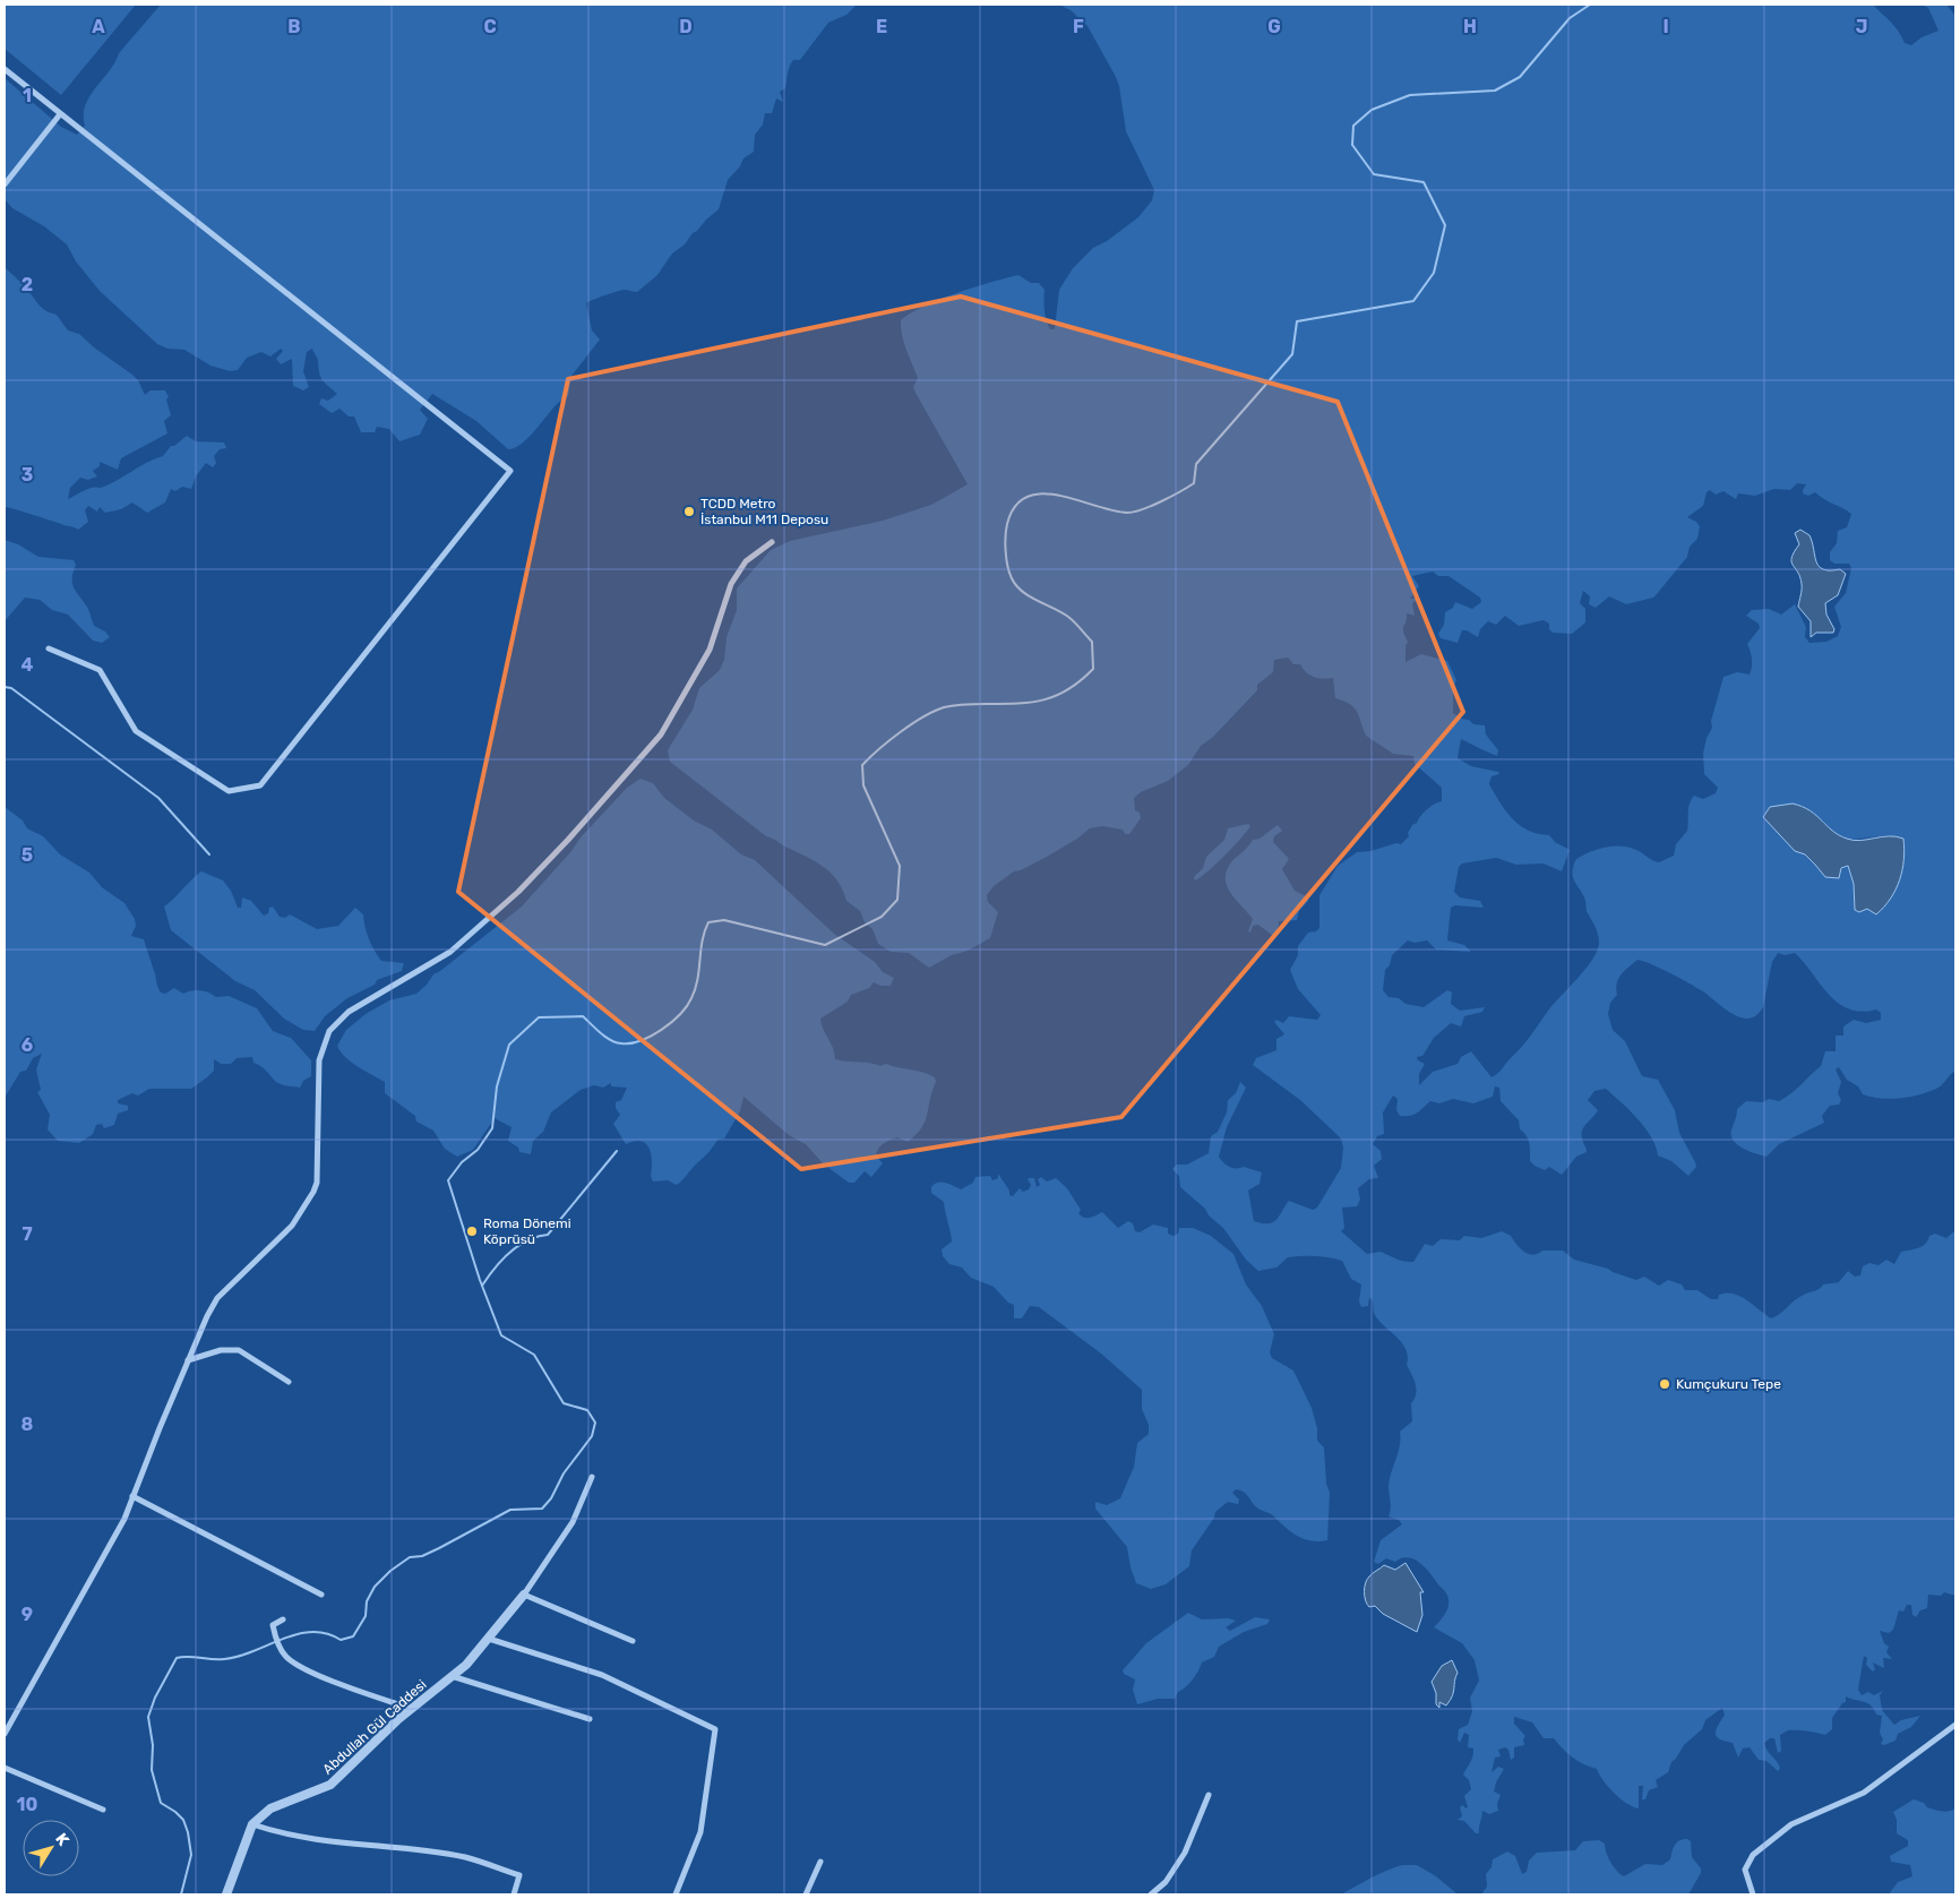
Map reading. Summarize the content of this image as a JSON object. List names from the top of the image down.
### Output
{
  "streets": {
    "street": ["Abdullah Gül Caddesi"]
  },
  "places": ["TCDD Metro İstanbul M11 Deposu", "Roma Dönemi Köprüsü", "Kumçukuru Tepe"],
  "north": "top right",
  "grid": {
    "columns": [
      "A",
      "B",
      "C",
      "D",
      "E",
      "F",
      "G",
      "H",
      "I",
      "J"
    ],
    "rows": [
      "1",
      "2",
      "3",
      "4",
      "5",
      "6",
      "7",
      "8",
      "9",
      "10"
    ]
  }
}
